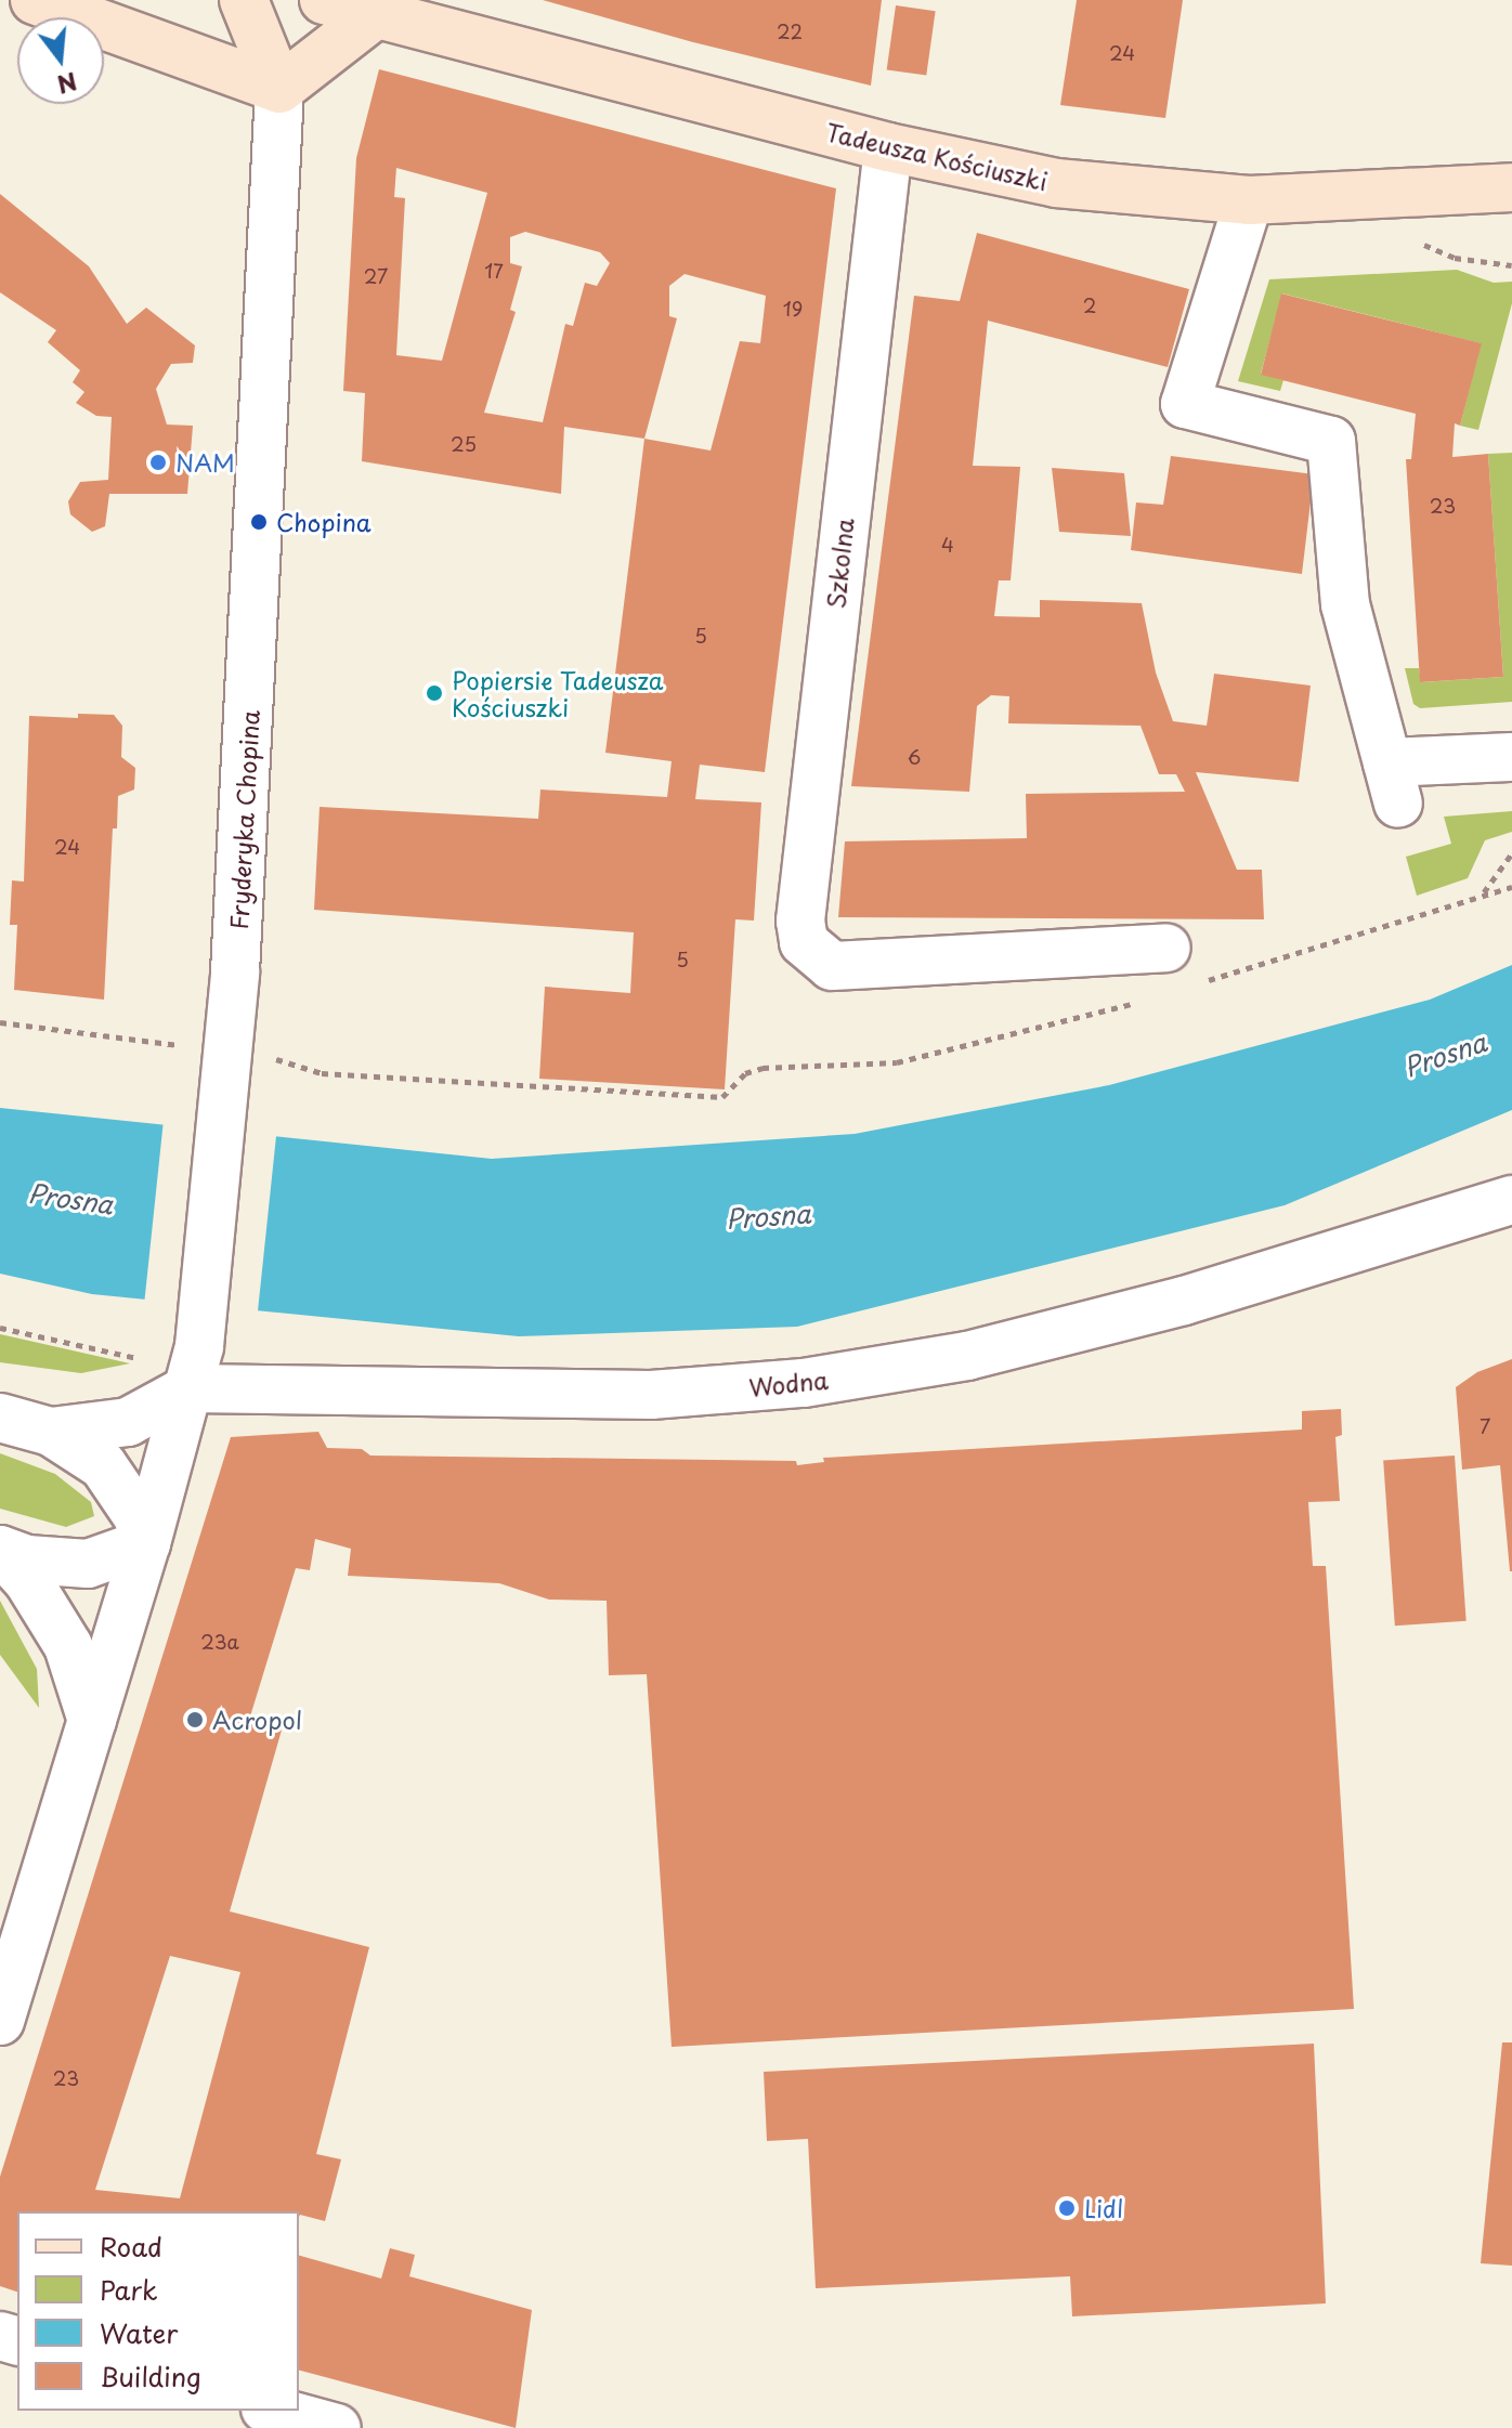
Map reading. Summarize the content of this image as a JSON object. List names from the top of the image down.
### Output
{
  "streets": {
    "street": [
      "Tadeusza Kościuszki",
      "Szkolna",
      "Fryderyka Chopina",
      "Wodna"
    ]
  },
  "crossings": [
    ["Tadeusza Kościuszki", "Szkolna"],
    ["Fryderyka Chopina", "Wodna"]
  ],
  "water": ["Prosna"],
  "places": [
    "NAM",
    "Chopina",
    "Popiersie Tadeusza Kościuszki",
    "Acropol",
    "Lidl"
  ],
  "house_numbers": [
    "22",
    "24",
    "17",
    "27",
    "2",
    "19",
    "25",
    "23",
    "4",
    "5",
    "6",
    "24",
    "5",
    "7",
    "23a",
    "23"
  ],
  "legend": [
    "Road",
    "Park",
    "Water",
    "Building"
  ],
  "north": "bottom"
}
